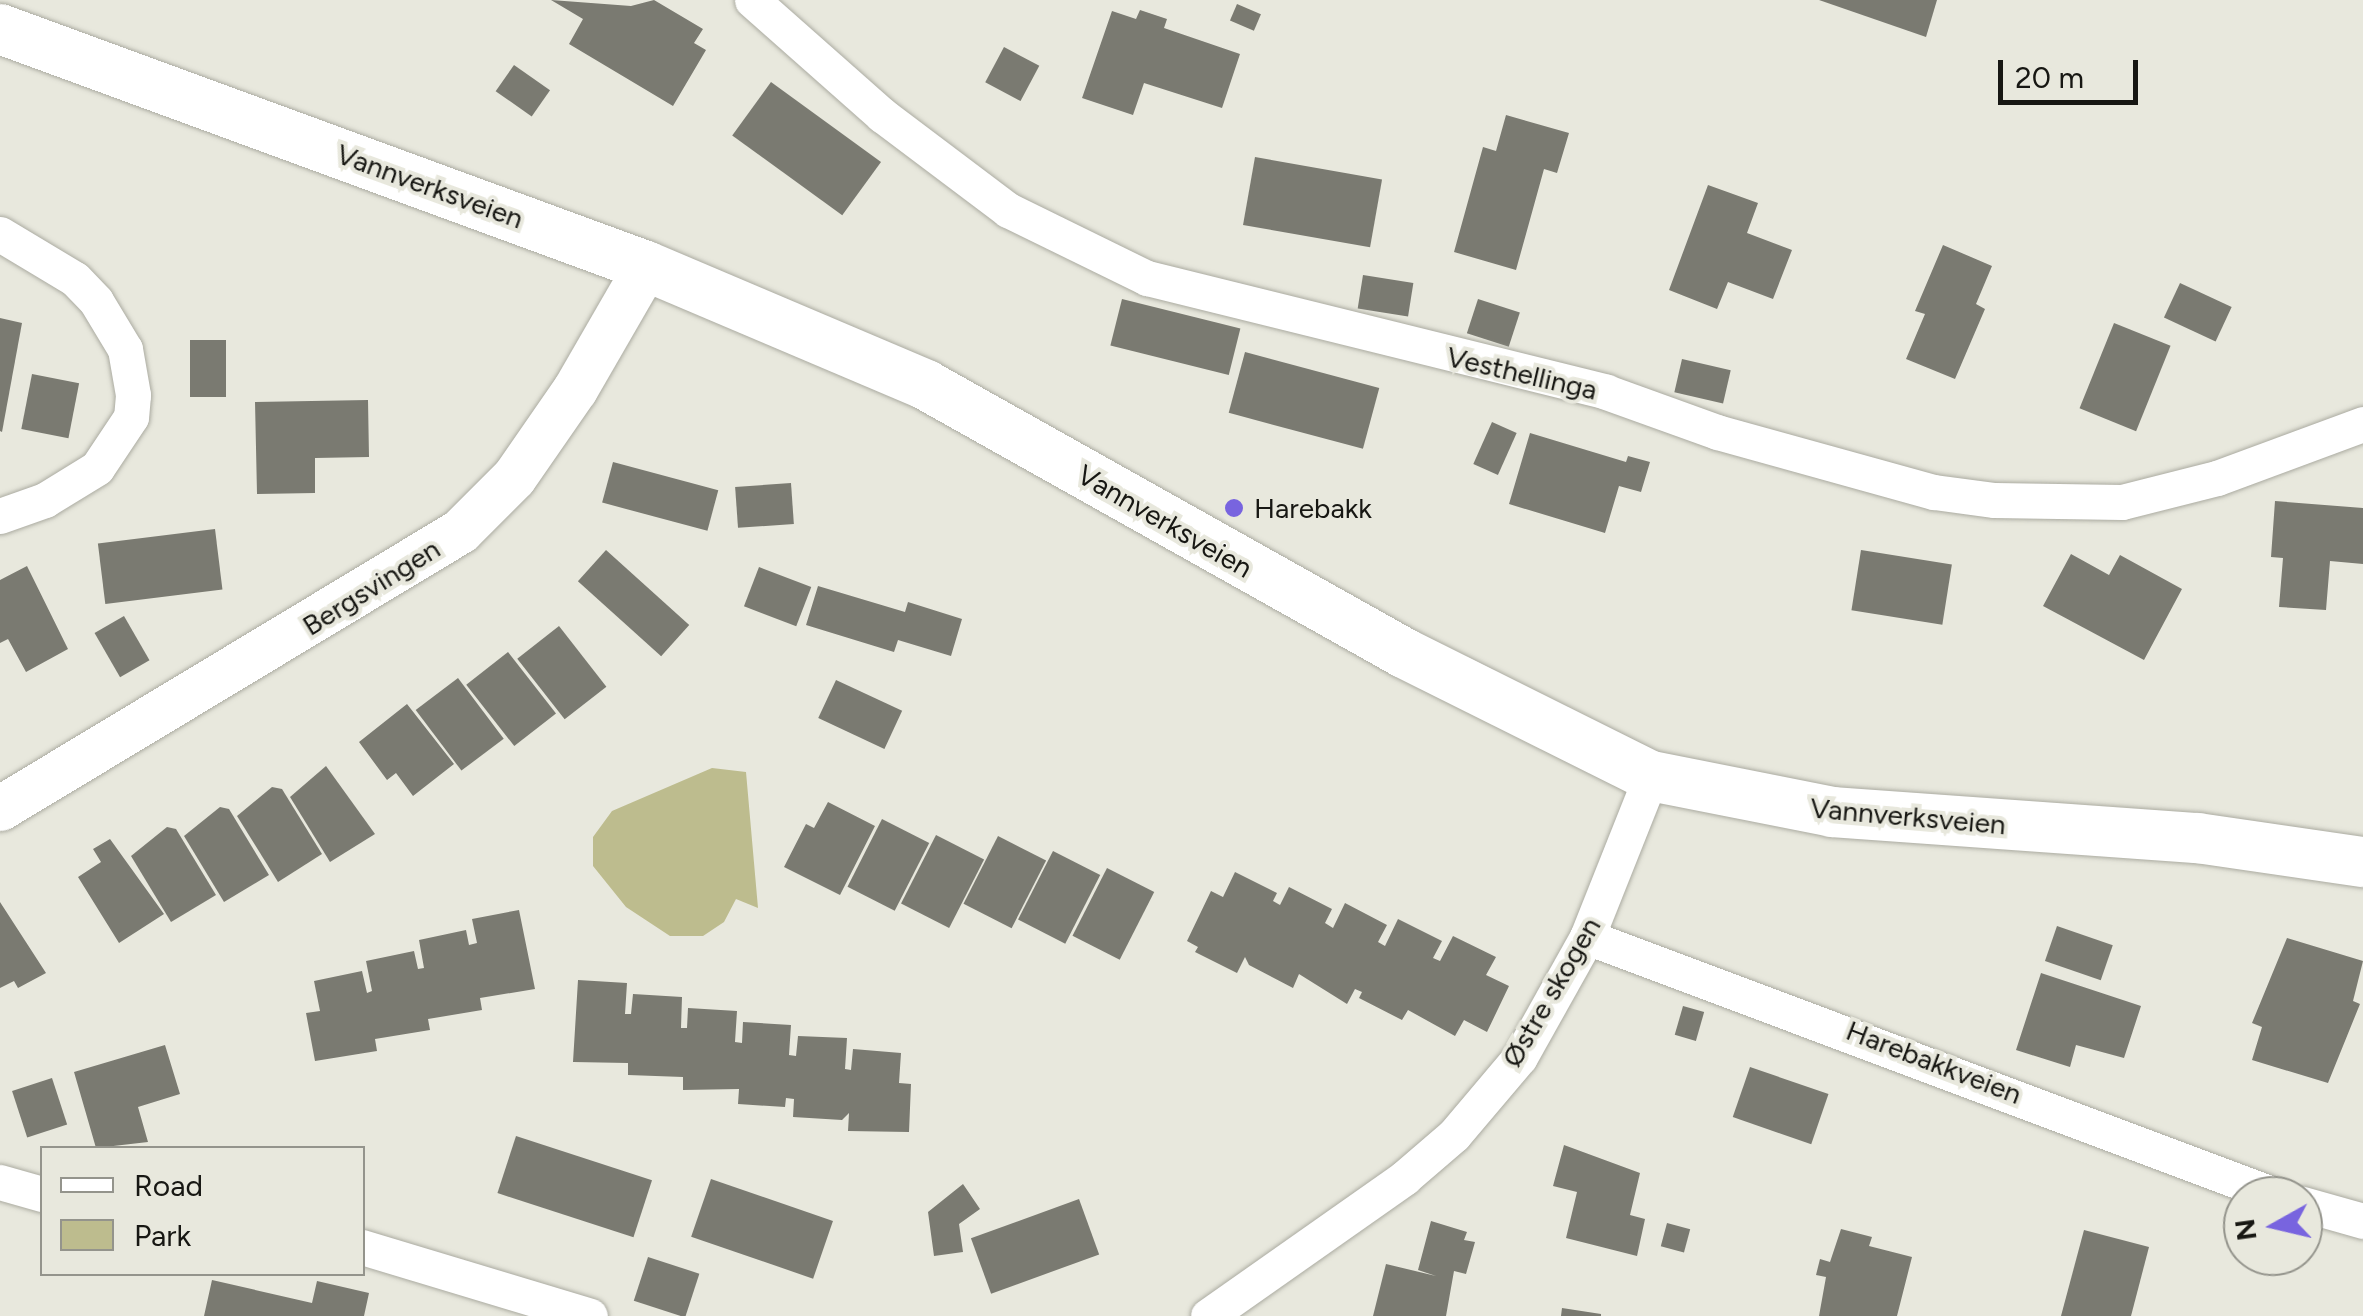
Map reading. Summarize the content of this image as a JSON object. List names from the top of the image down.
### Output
{
  "streets": {
    "main road": ["Vannverksveien"],
    "street": [
      "Vesthellinga",
      "Bergsvingen",
      "Østre skogen",
      "Harebakkveien"
    ]
  },
  "crossings": [
    ["Vannverksveien", "Bergsvingen"],
    ["Vannverksveien", "Østre skogen"],
    ["Østre skogen", "Harebakkveien"]
  ],
  "places": ["Harebakk"],
  "legend": ["Road", "Park"],
  "scale_bar": "20 m",
  "north": "left"
}
